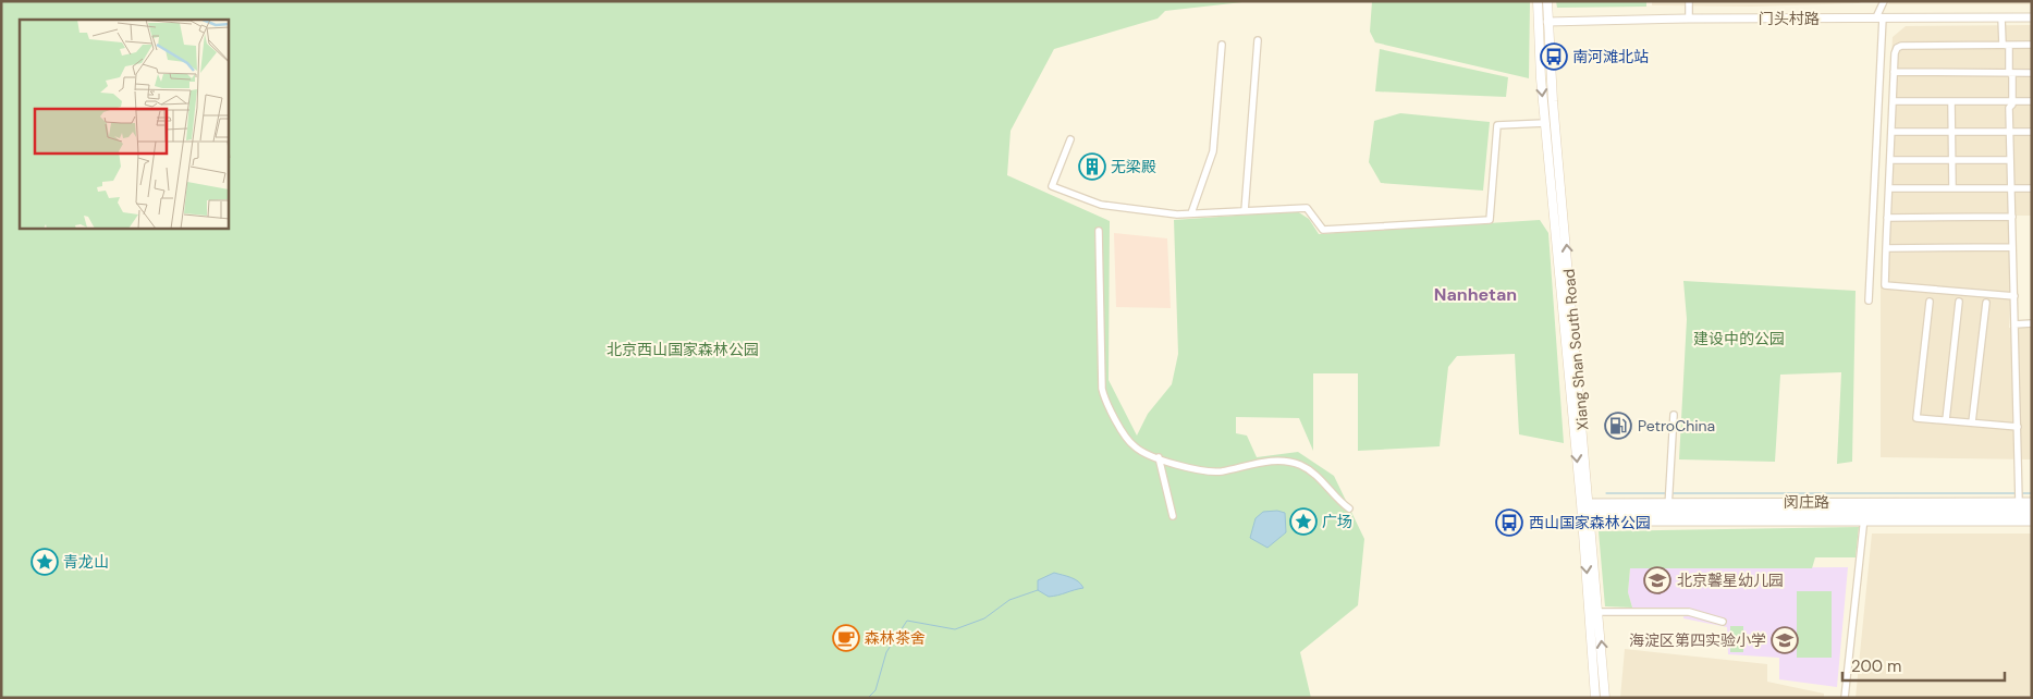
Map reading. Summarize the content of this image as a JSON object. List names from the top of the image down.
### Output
{
  "streets": {
    "main road": ["Xiang Shan South Road", "闵庄路"],
    "street": ["门头村路"]
  },
  "crossings": [
    ["门头村路", "Xiang Shan South Road"],
    ["Xiang Shan South Road", "闵庄路"]
  ],
  "districts": ["Nanhetan"],
  "parks": ["建设中的公园", "北京西山国家森林公园"],
  "places": {
    "bus stop": ["南河滩北站", "西山国家森林公园"],
    "building": ["无梁殿"],
    "fuel station": ["PetroChina"],
    "place": ["广场", "青龙山"],
    "school or university": ["北京馨星幼儿园", "海淀区第四实验小学"],
    "cafe": ["森林茶舍"]
  },
  "scale_bar": "200 m"
}
